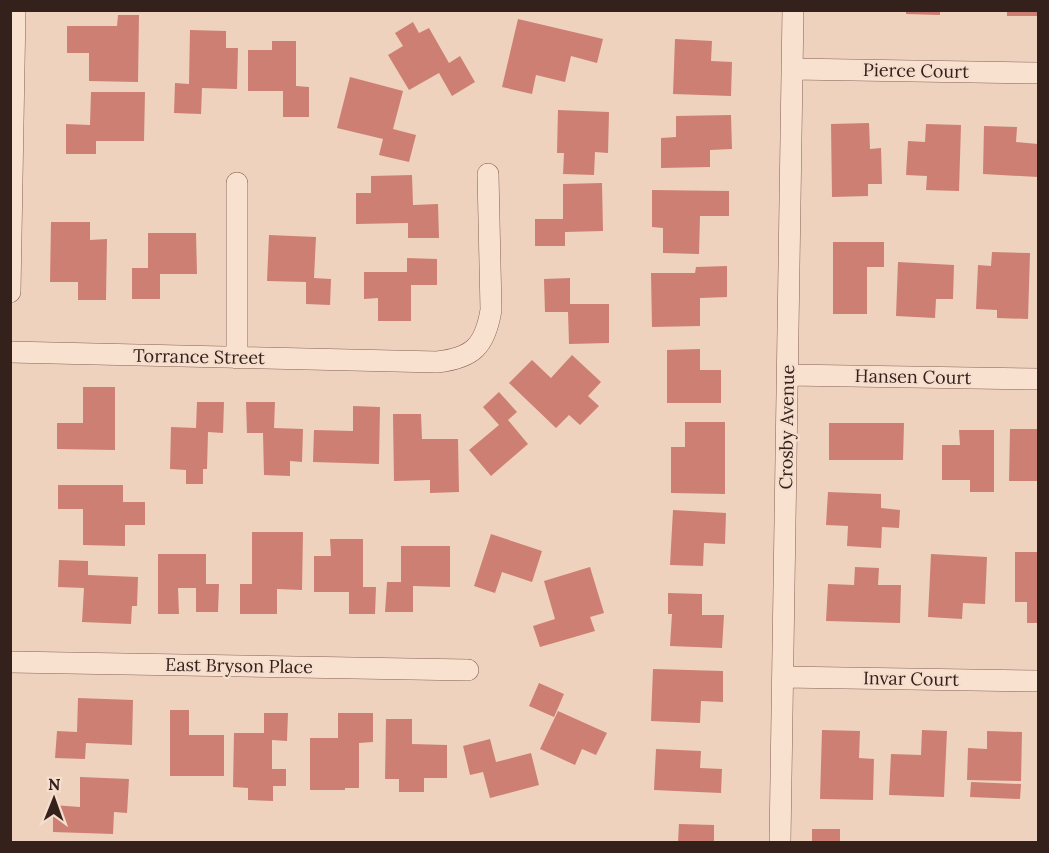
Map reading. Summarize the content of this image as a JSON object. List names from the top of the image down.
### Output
{
  "streets": {
    "street": [
      "Pierce Court",
      "Torrance Street",
      "Hansen Court",
      "Crosby Avenue",
      "East Bryson Place",
      "Invar Court"
    ]
  },
  "crossings": [
    ["Pierce Court", "Crosby Avenue"],
    ["Hansen Court", "Crosby Avenue"],
    ["Crosby Avenue", "Invar Court"]
  ],
  "north": "top"
}
